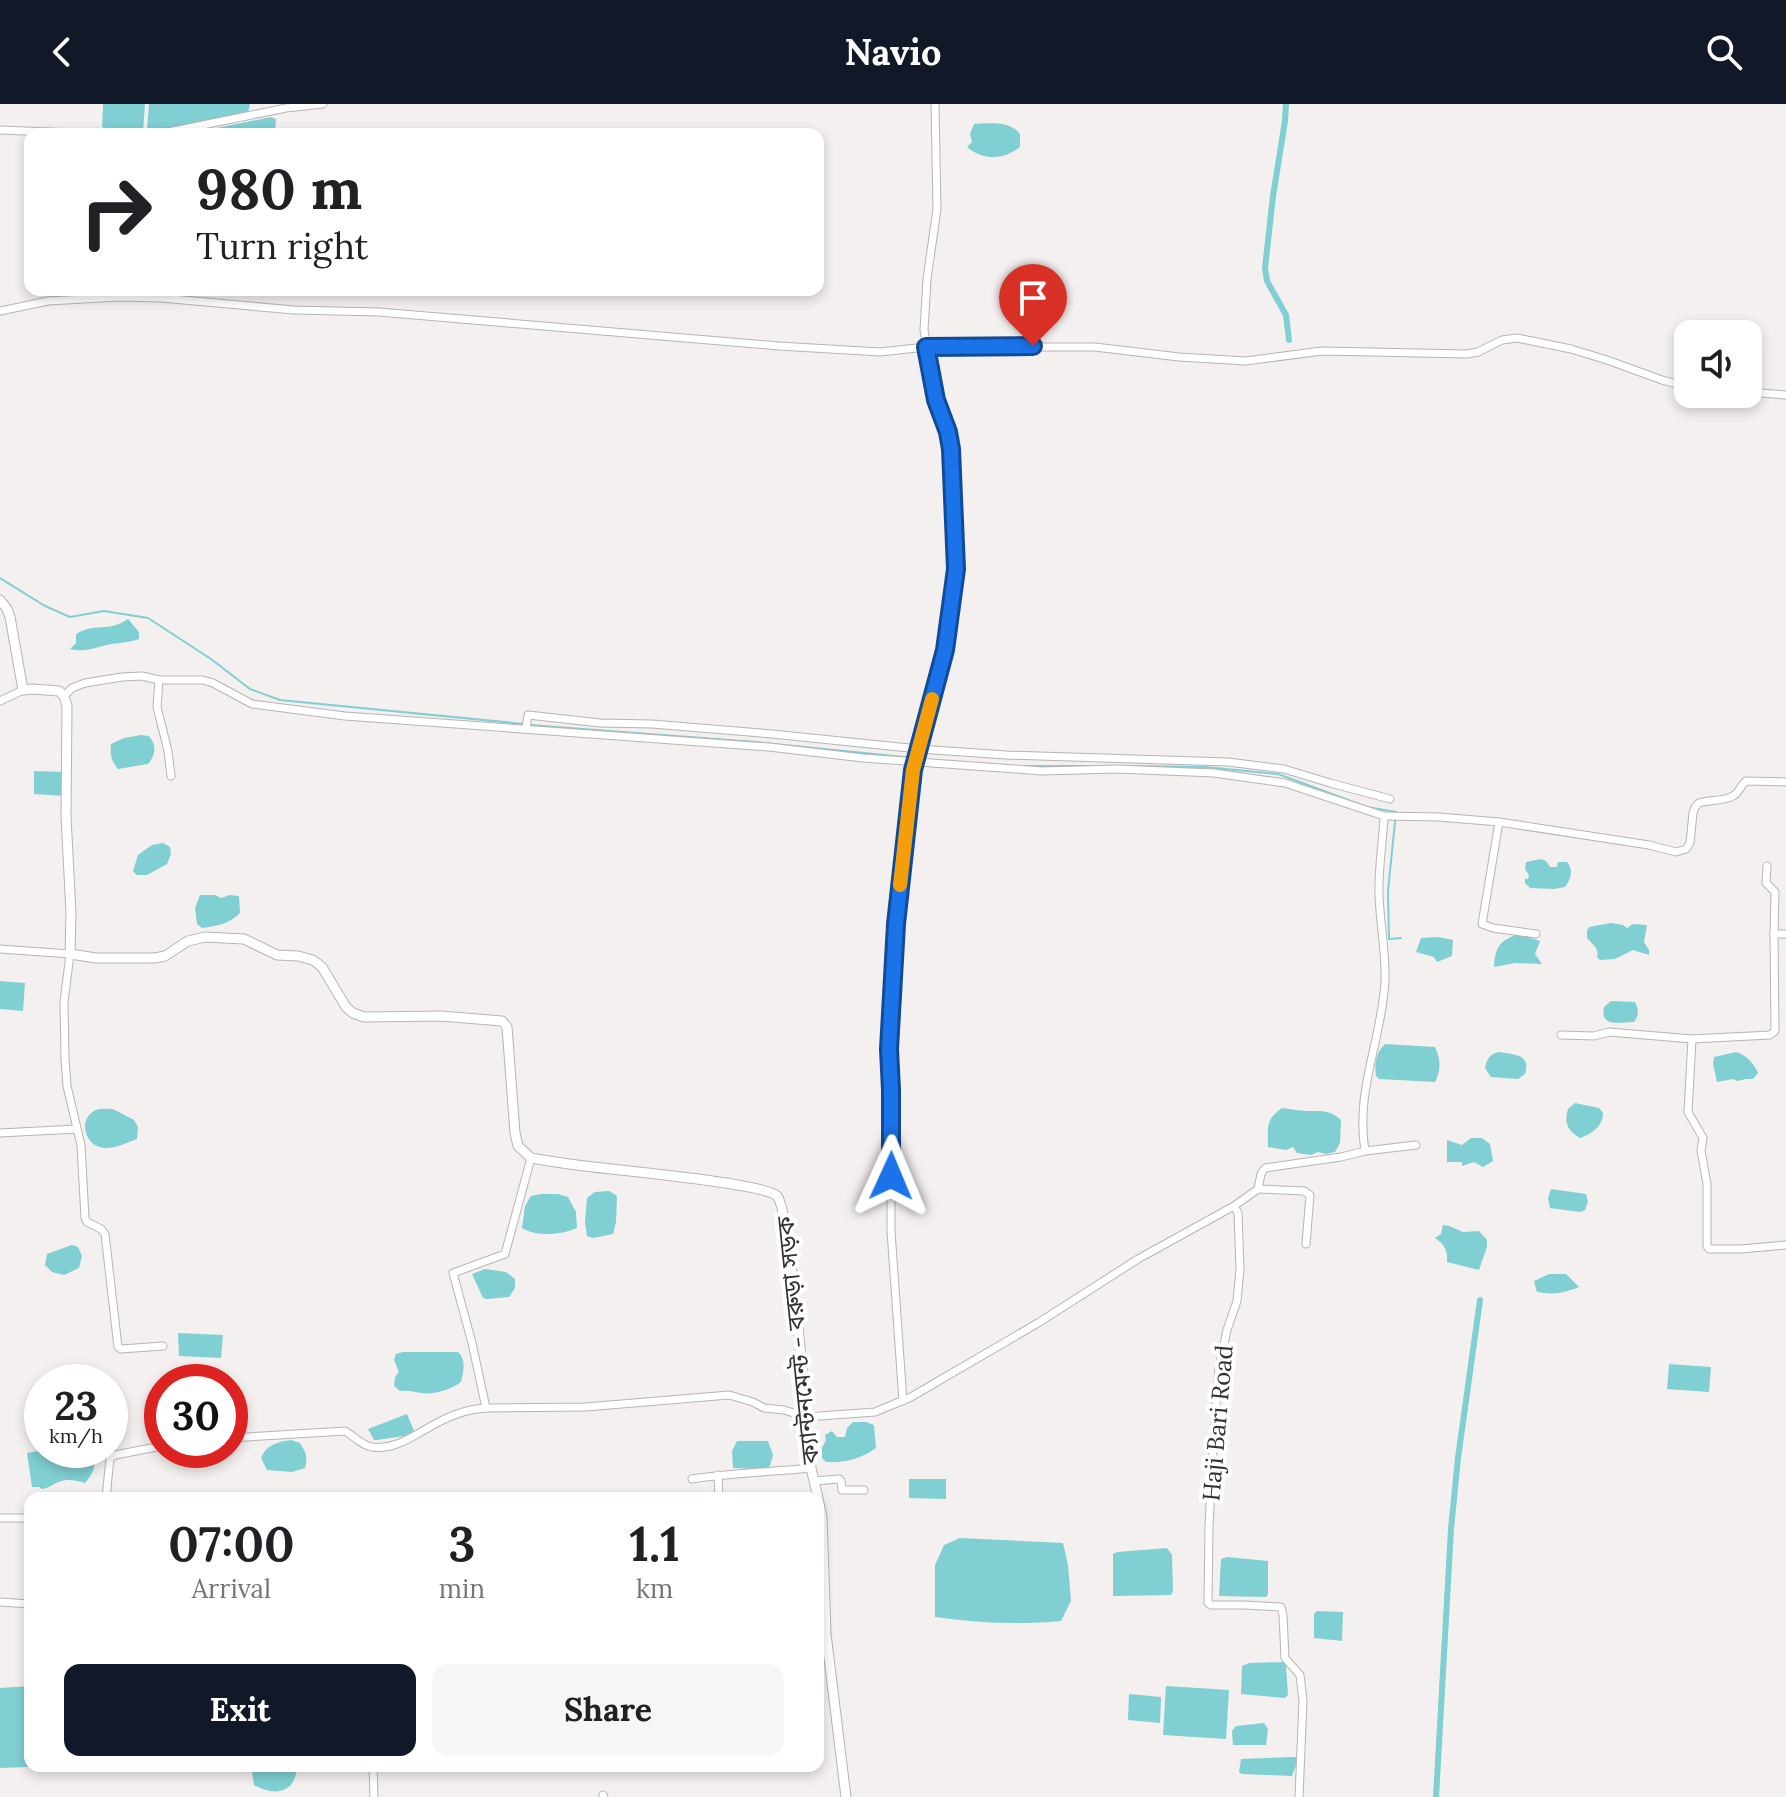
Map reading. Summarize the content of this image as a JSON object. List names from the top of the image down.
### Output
{
  "streets": {
    "main road": ["ক্যান্টনমেন্ট - বরুড়া সড়ক"],
    "street": ["Haji Bari Road"]
  },
  "page": {
    "header": "Navio",
    "turn": ["980 m", "Turn right"],
    "speed": "23 km/h",
    "limit": "30",
    "eta": [
      "07:00",
      "Arrival",
      "3",
      "min",
      "1.1",
      "km"
    ],
    "buttons": ["Exit", "Share"]
  }
}
